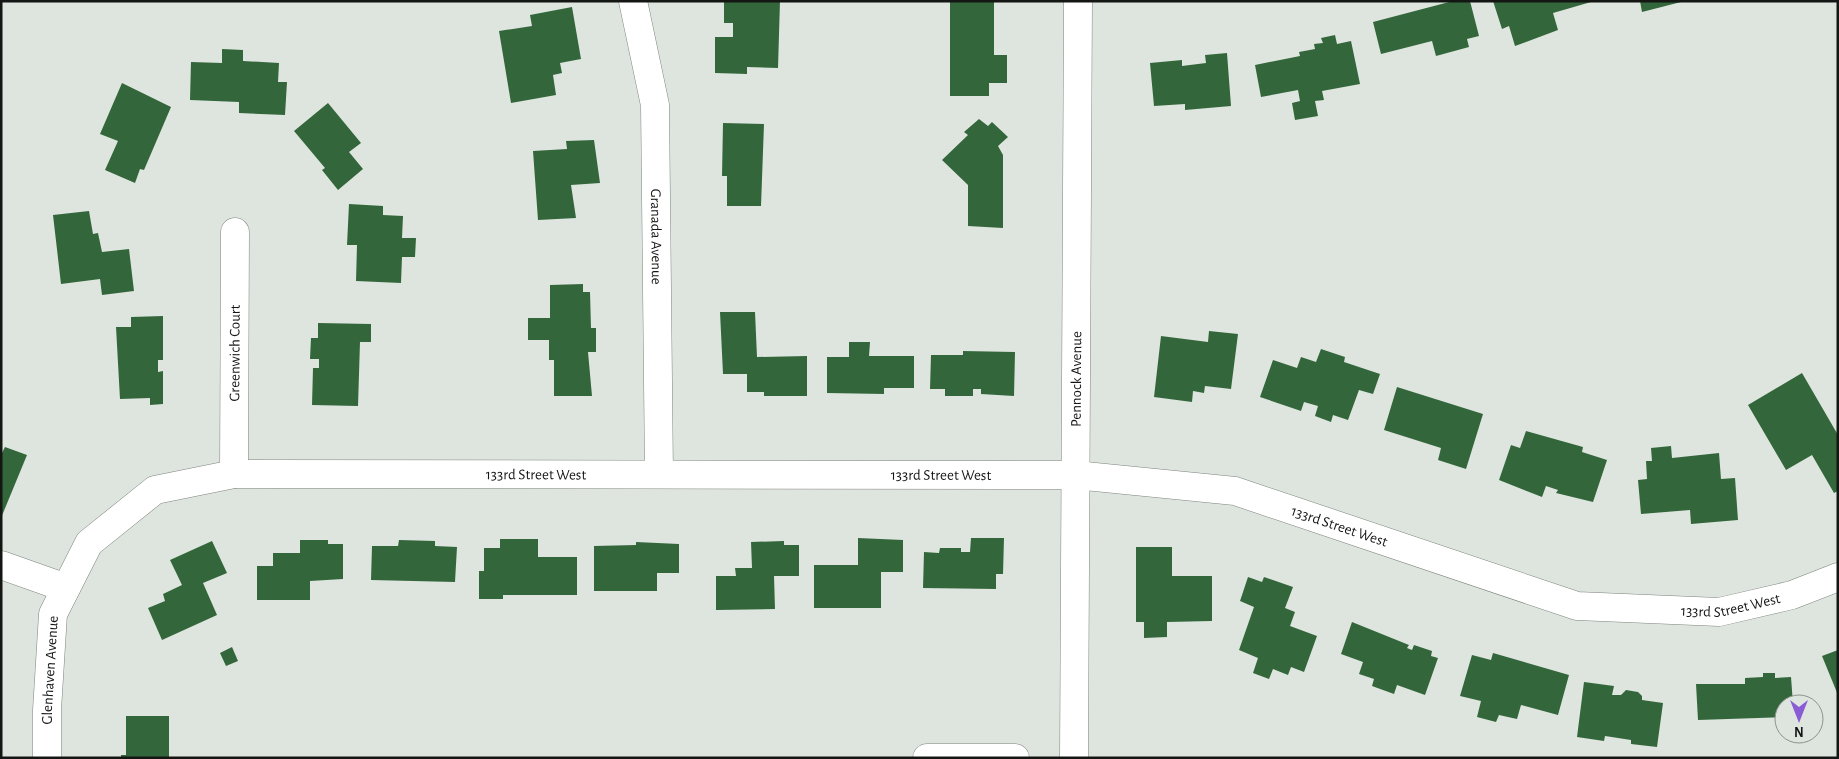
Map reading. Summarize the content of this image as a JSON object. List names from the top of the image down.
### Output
{
  "streets": {
    "street": [
      "Granada Avenue",
      "Greenwich Court",
      "Pennock Avenue",
      "133rd Street West",
      "Glenhaven Avenue"
    ]
  },
  "crossings": [
    ["Granada Avenue", "133rd Street West"],
    ["Greenwich Court", "133rd Street West"],
    ["Pennock Avenue", "133rd Street West"],
    ["133rd Street West", "Glenhaven Avenue"]
  ],
  "north": "bottom"
}
